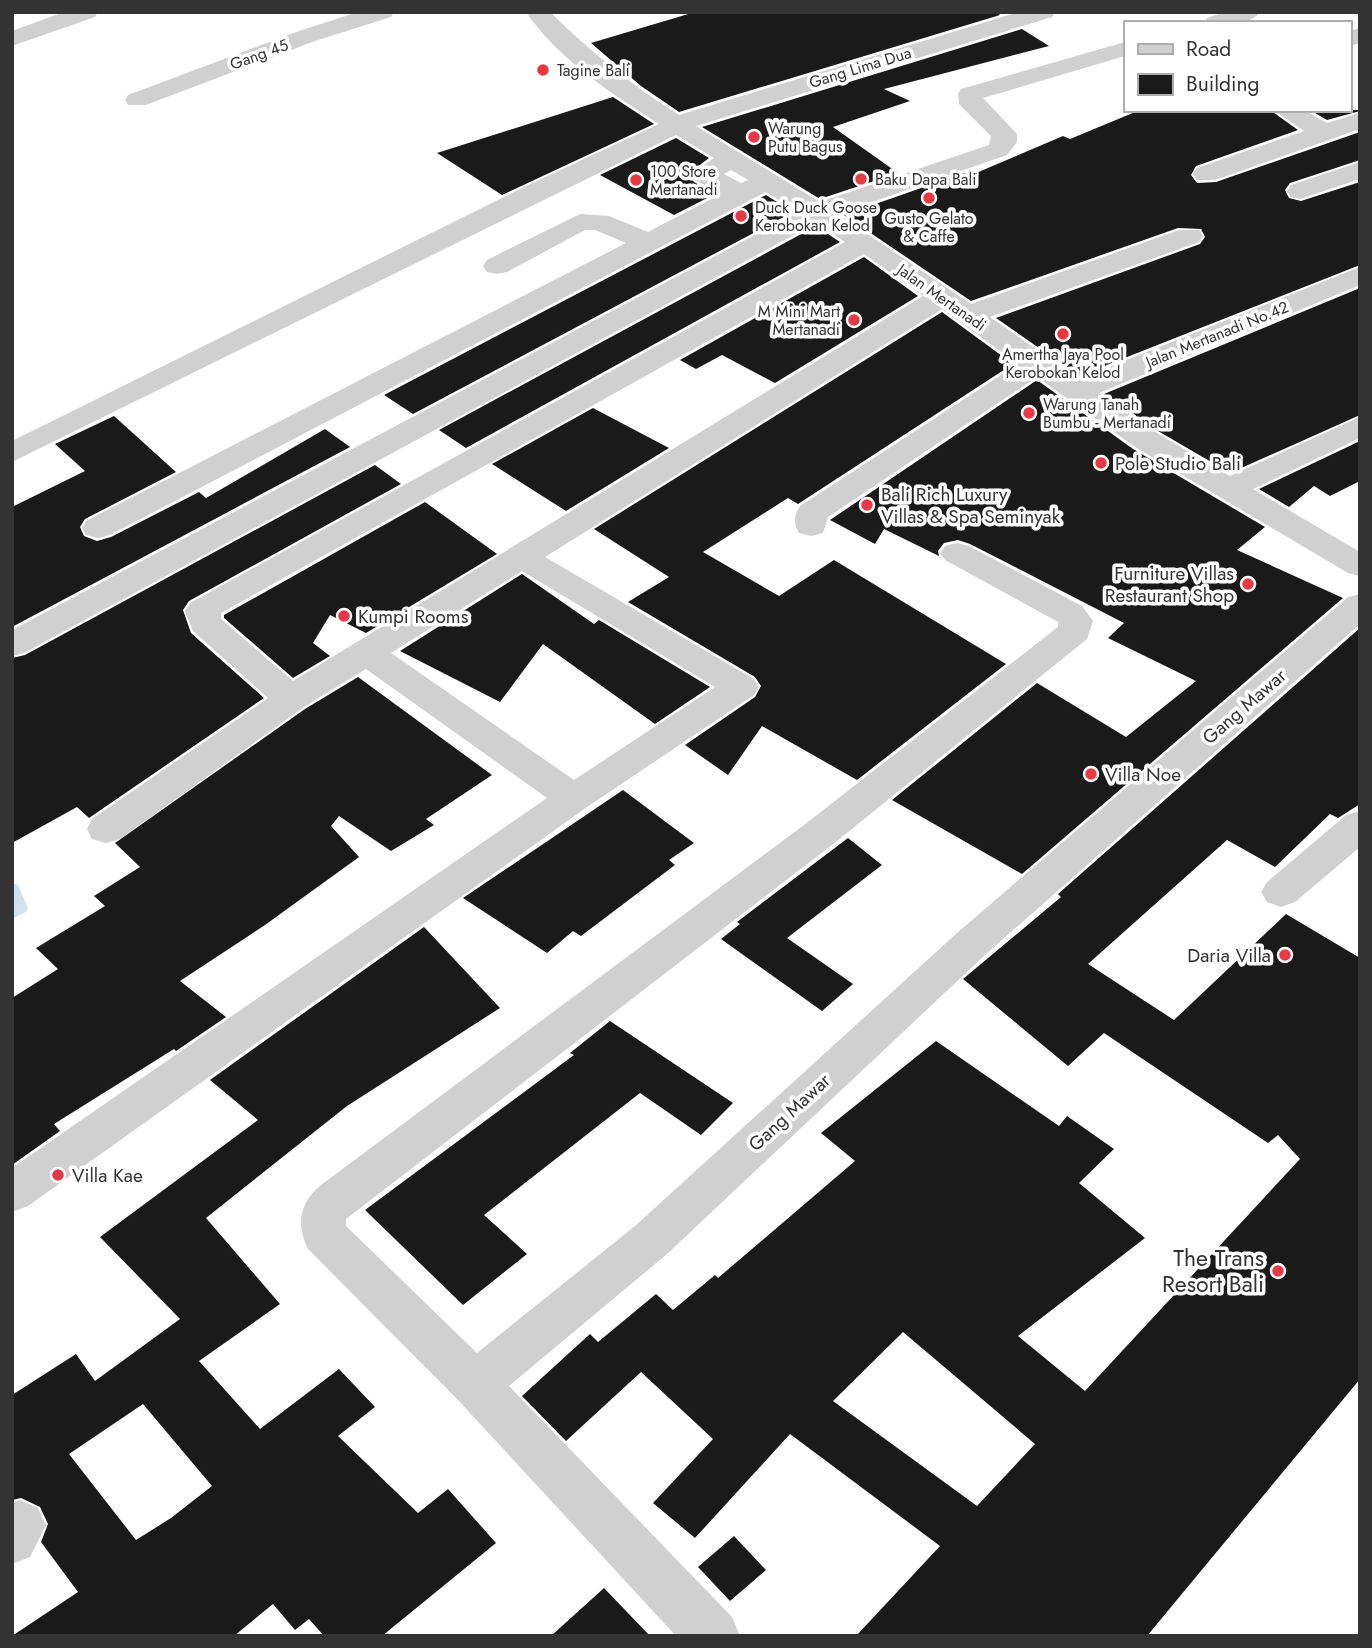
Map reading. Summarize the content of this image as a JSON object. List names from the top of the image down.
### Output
{
  "streets": {
    "street": [
      "Gang 45",
      "Gang Lima Dua",
      "Jalan Mertanadi",
      "Jalan Mertanadi No.42",
      "Gang Mawar"
    ]
  },
  "crossings": [
    ["Gang Lima Dua", "Jalan Mertanadi"],
    ["Jalan Mertanadi", "Jalan Mertanadi No.42"]
  ],
  "places": [
    "Tagine Bali",
    "Warung Putu Bagus",
    "Baku Dapa Bali",
    "100 Store Mertanadi",
    "Gusto Gelato & Caffe",
    "Duck Duck Goose Kerobokan Kelod",
    "M Mini Mart Mertanadi",
    "Amertha Jaya Pool Kerobokan Kelod",
    "Warung Tanah Bumbu - Mertanadi",
    "Pole Studio Bali",
    "Bali Rich Luxury Villas & Spa Seminyak",
    "Furniture Villas Restaurant Shop",
    "Kumpi Rooms",
    "Villa Noe",
    "Daria Villa",
    "Villa Kae",
    "The Trans Resort Bali"
  ],
  "legend": ["Road", "Building"]
}
